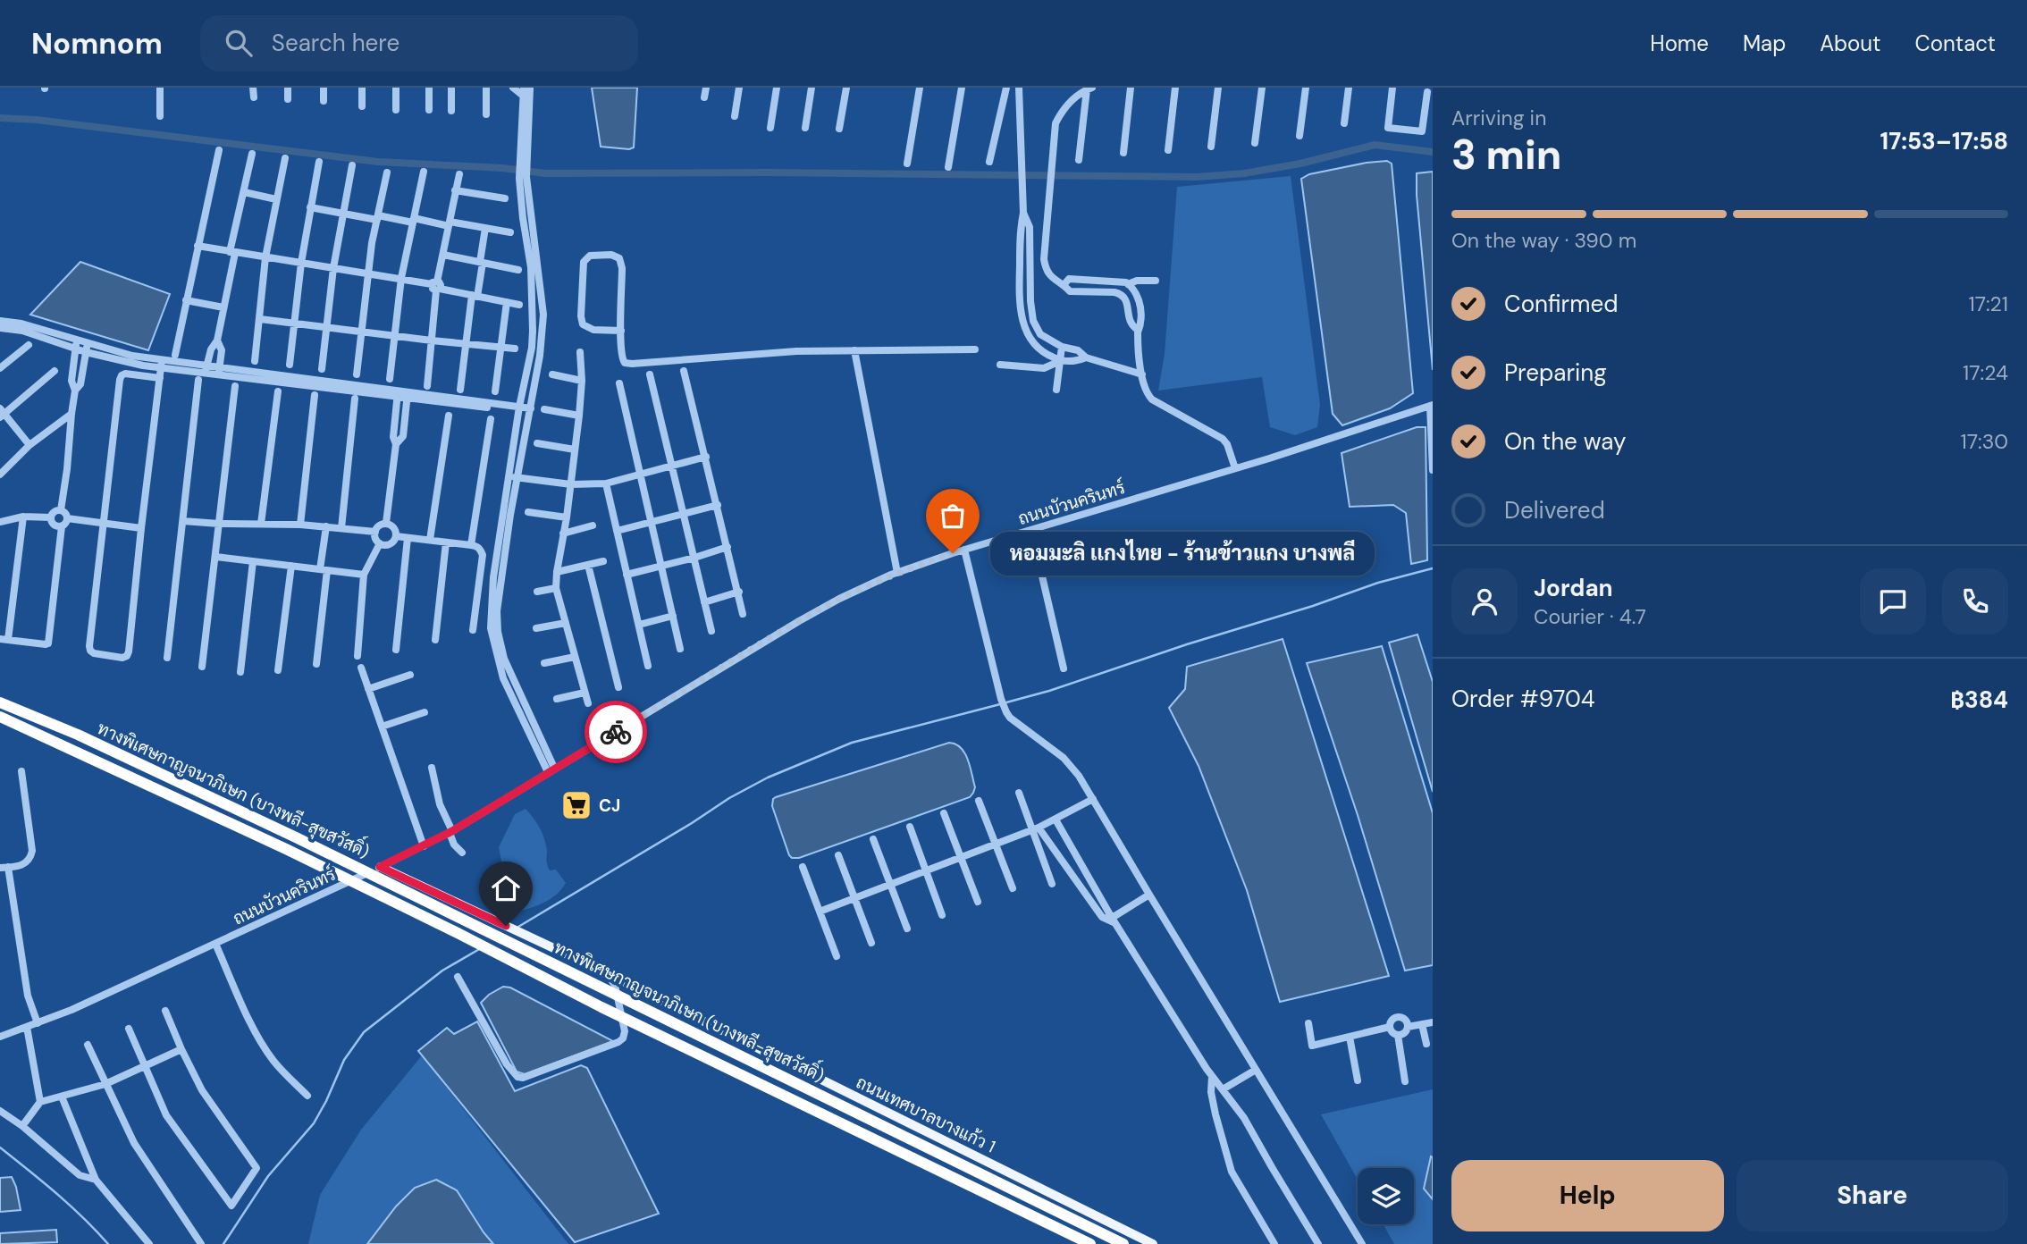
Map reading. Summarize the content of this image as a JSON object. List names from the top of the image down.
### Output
{
  "streets": {
    "highway": ["ทางพิเศษกาญจนาภิเษก (บางพลี-สุขสวัสดิ์)"],
    "main road": ["ถนนเทศบาลบางแก้ว 1"],
    "street": ["ถนนบัวนครินทร์"]
  },
  "crossings": [
    ["ถนนบัวนครินทร์", "ถนนเทศบาลบางแก้ว 1"]
  ],
  "places": {
    "other": ["หอมมะลิ เเกงไทย - ร้านข้าวแกง บางพลี"],
    "supermarket": ["CJ"]
  },
  "page": {
    "header": "Nomnom",
    "search": "Search here",
    "nav": [
      "Home",
      "Map",
      "About",
      "Contact"
    ],
    "heading": ["3 min", "Arriving in", "17:53–17:58"],
    "panel": [
      "Jordan",
      "Courier · 4.7",
      "Order #9704",
      "฿384"
    ],
    "bar": "On the way · 390 m",
    "list": [
      ["Confirmed", "17:21"],
      ["Preparing", "17:24"],
      ["On the way", "17:30"],
      "Delivered"
    ],
    "bubble": "หอมมะลิ เเกงไทย - ร้านข้าวแกง บางพลี",
    "buttons": ["Help", "Share"]
  }
}
